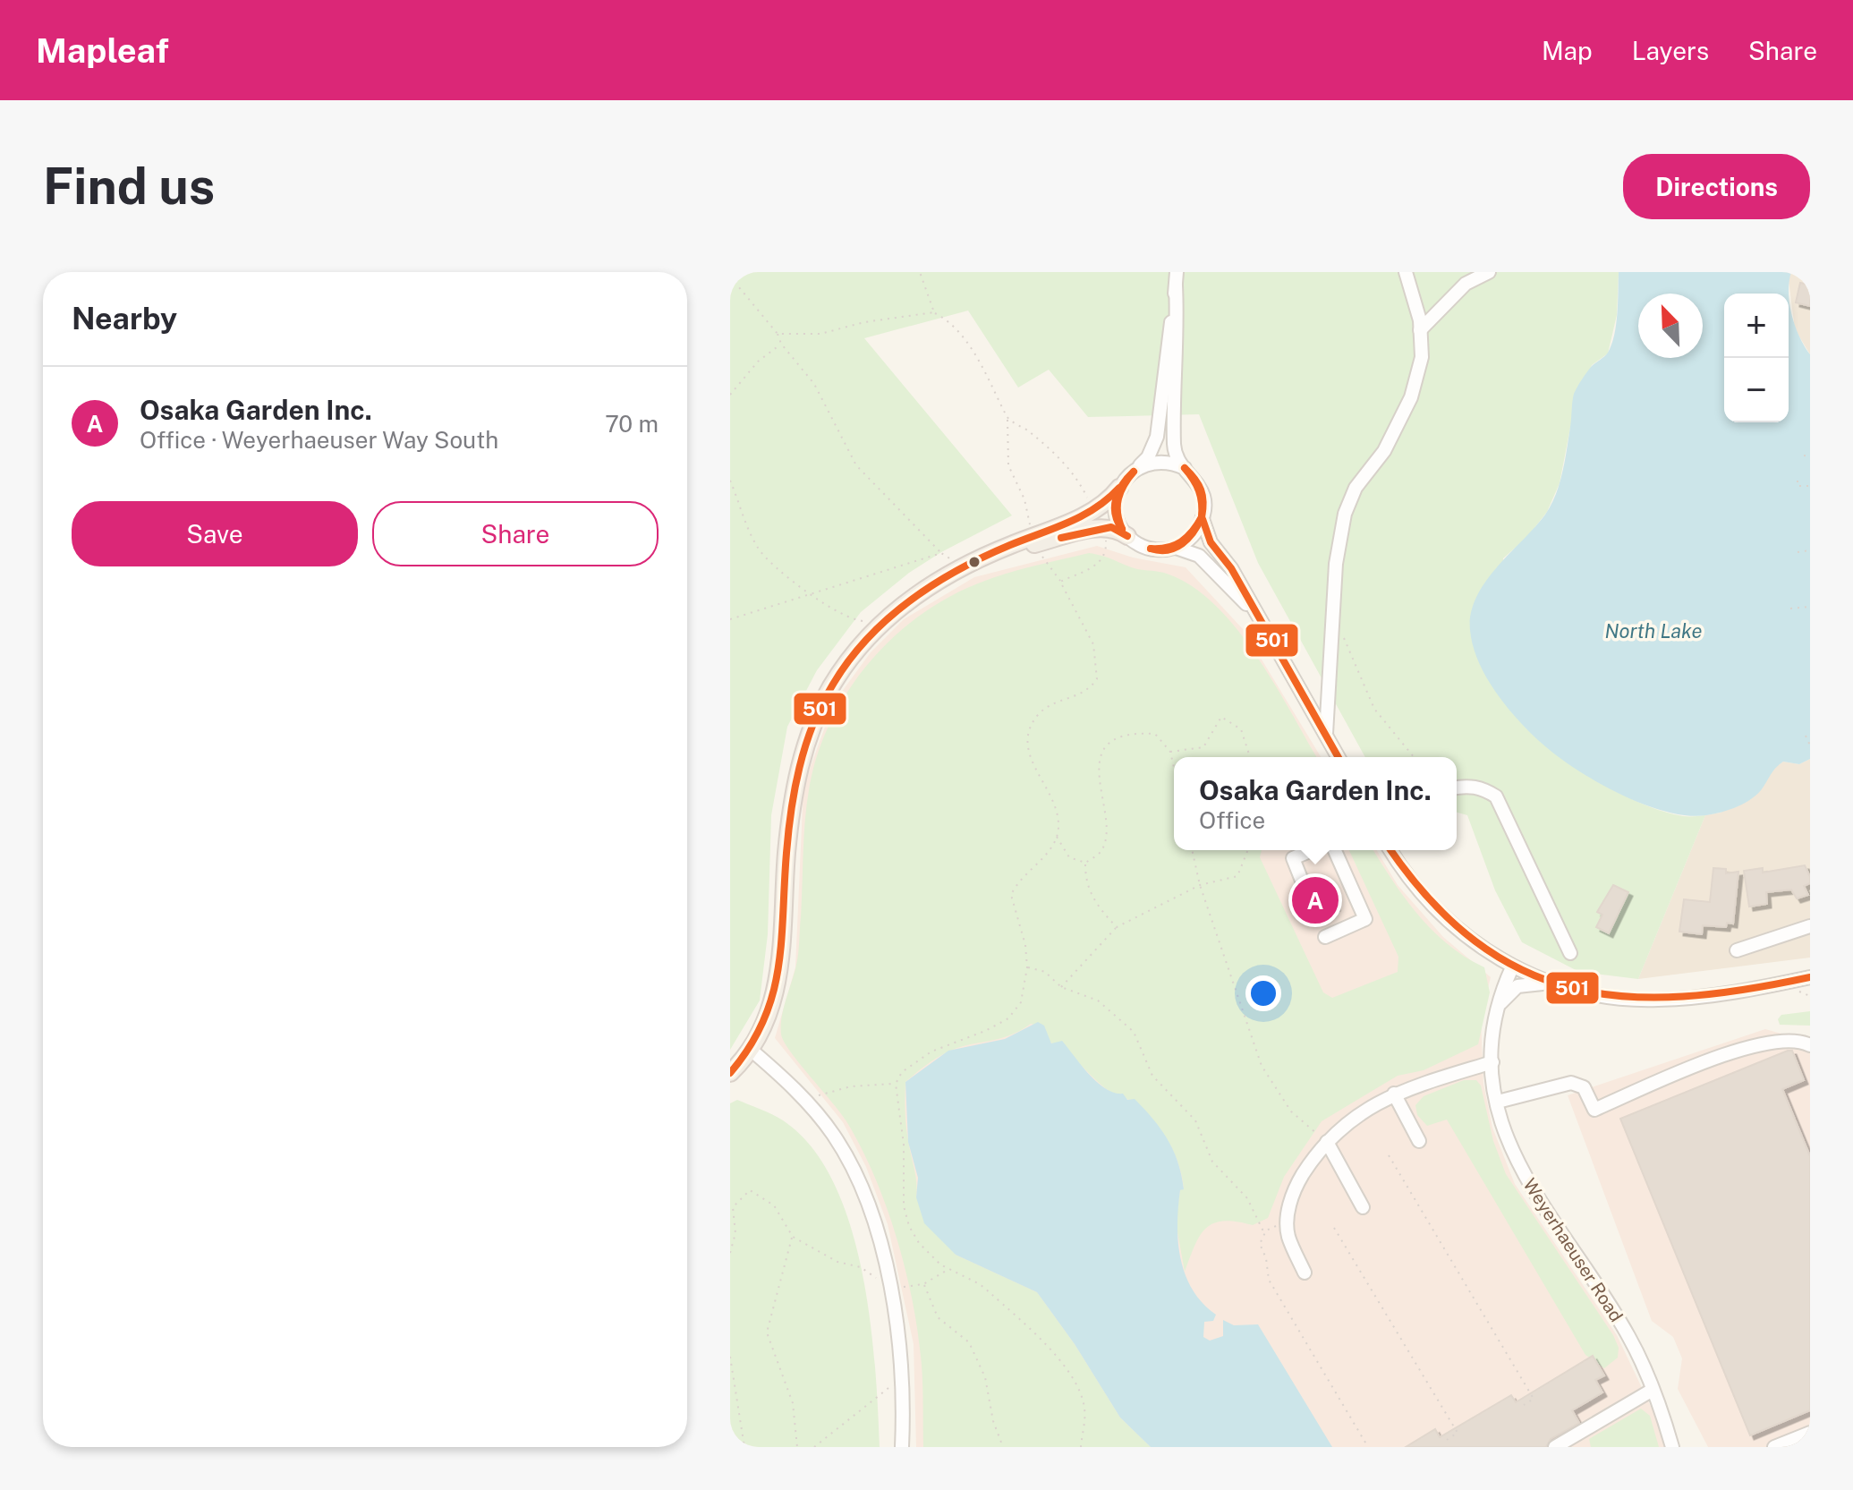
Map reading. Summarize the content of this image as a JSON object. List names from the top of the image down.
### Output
{
  "streets": {
    "street": ["Weyerhaeuser Road"]
  },
  "water": ["North Lake"],
  "lines": ["transit line 501"],
  "north": "top left",
  "page": {
    "header": "Mapleaf",
    "nav": ["Map", "Layers", "Share"],
    "buttons": [
      "Directions",
      ["Save", "Share"]
    ],
    "title": "Find us",
    "heading": "Nearby",
    "map_buttons": ["+", "−"],
    "list": [
      {
        "mark": "A",
        "name": "Osaka Garden Inc.",
        "note": "Office · Weyerhaeuser Way South",
        "value": "70 m"
      }
    ],
    "popup": ["Osaka Garden Inc.", "Office"],
    "pins": "A"
  }
}
